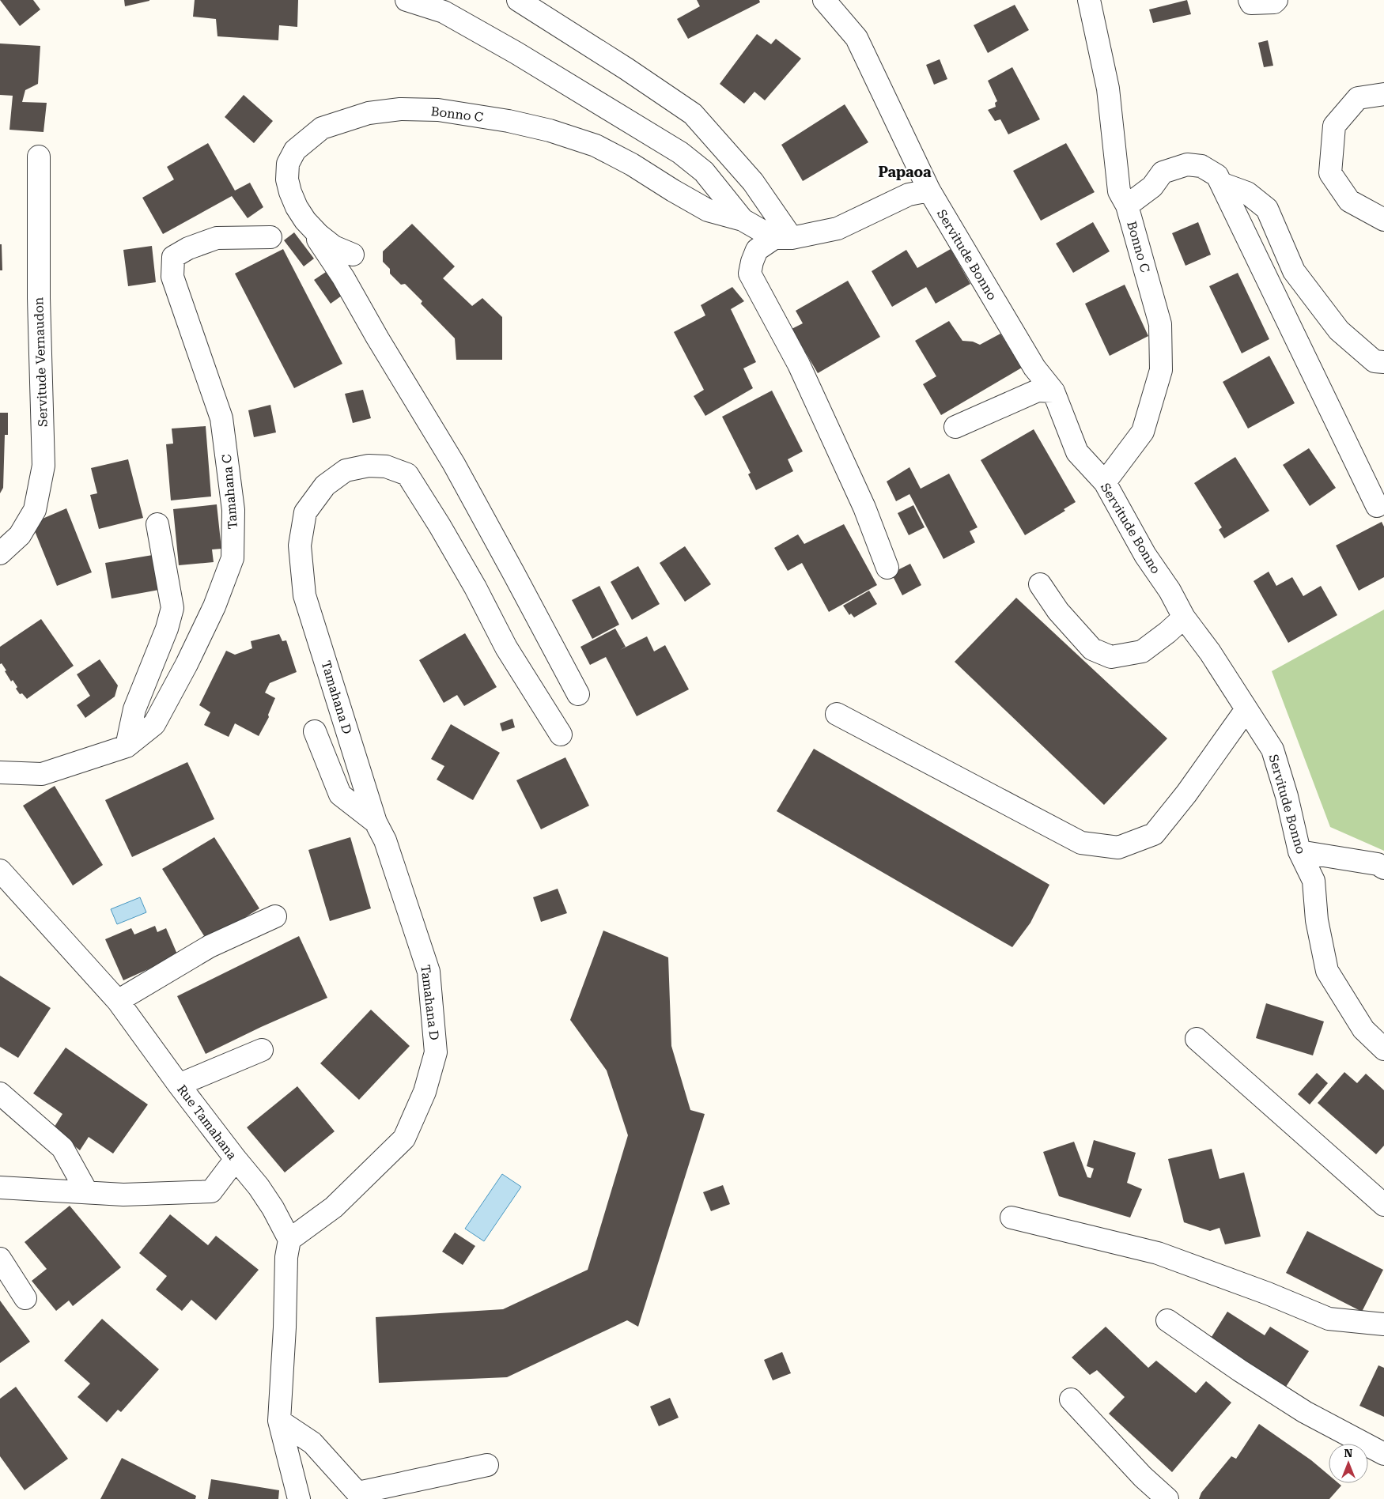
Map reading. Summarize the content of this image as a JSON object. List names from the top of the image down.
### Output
{
  "streets": {
    "street": [
      "Bonno C",
      "Servitude Bonno",
      "Servitude Vernaudon",
      "Tamahana C",
      "Tamahana D",
      "Rue Tamahana"
    ]
  },
  "crossings": [
    ["Bonno C", "Servitude Bonno"],
    ["Tamahana D", "Rue Tamahana"]
  ],
  "districts": ["Papaoa"],
  "north": "top"
}
